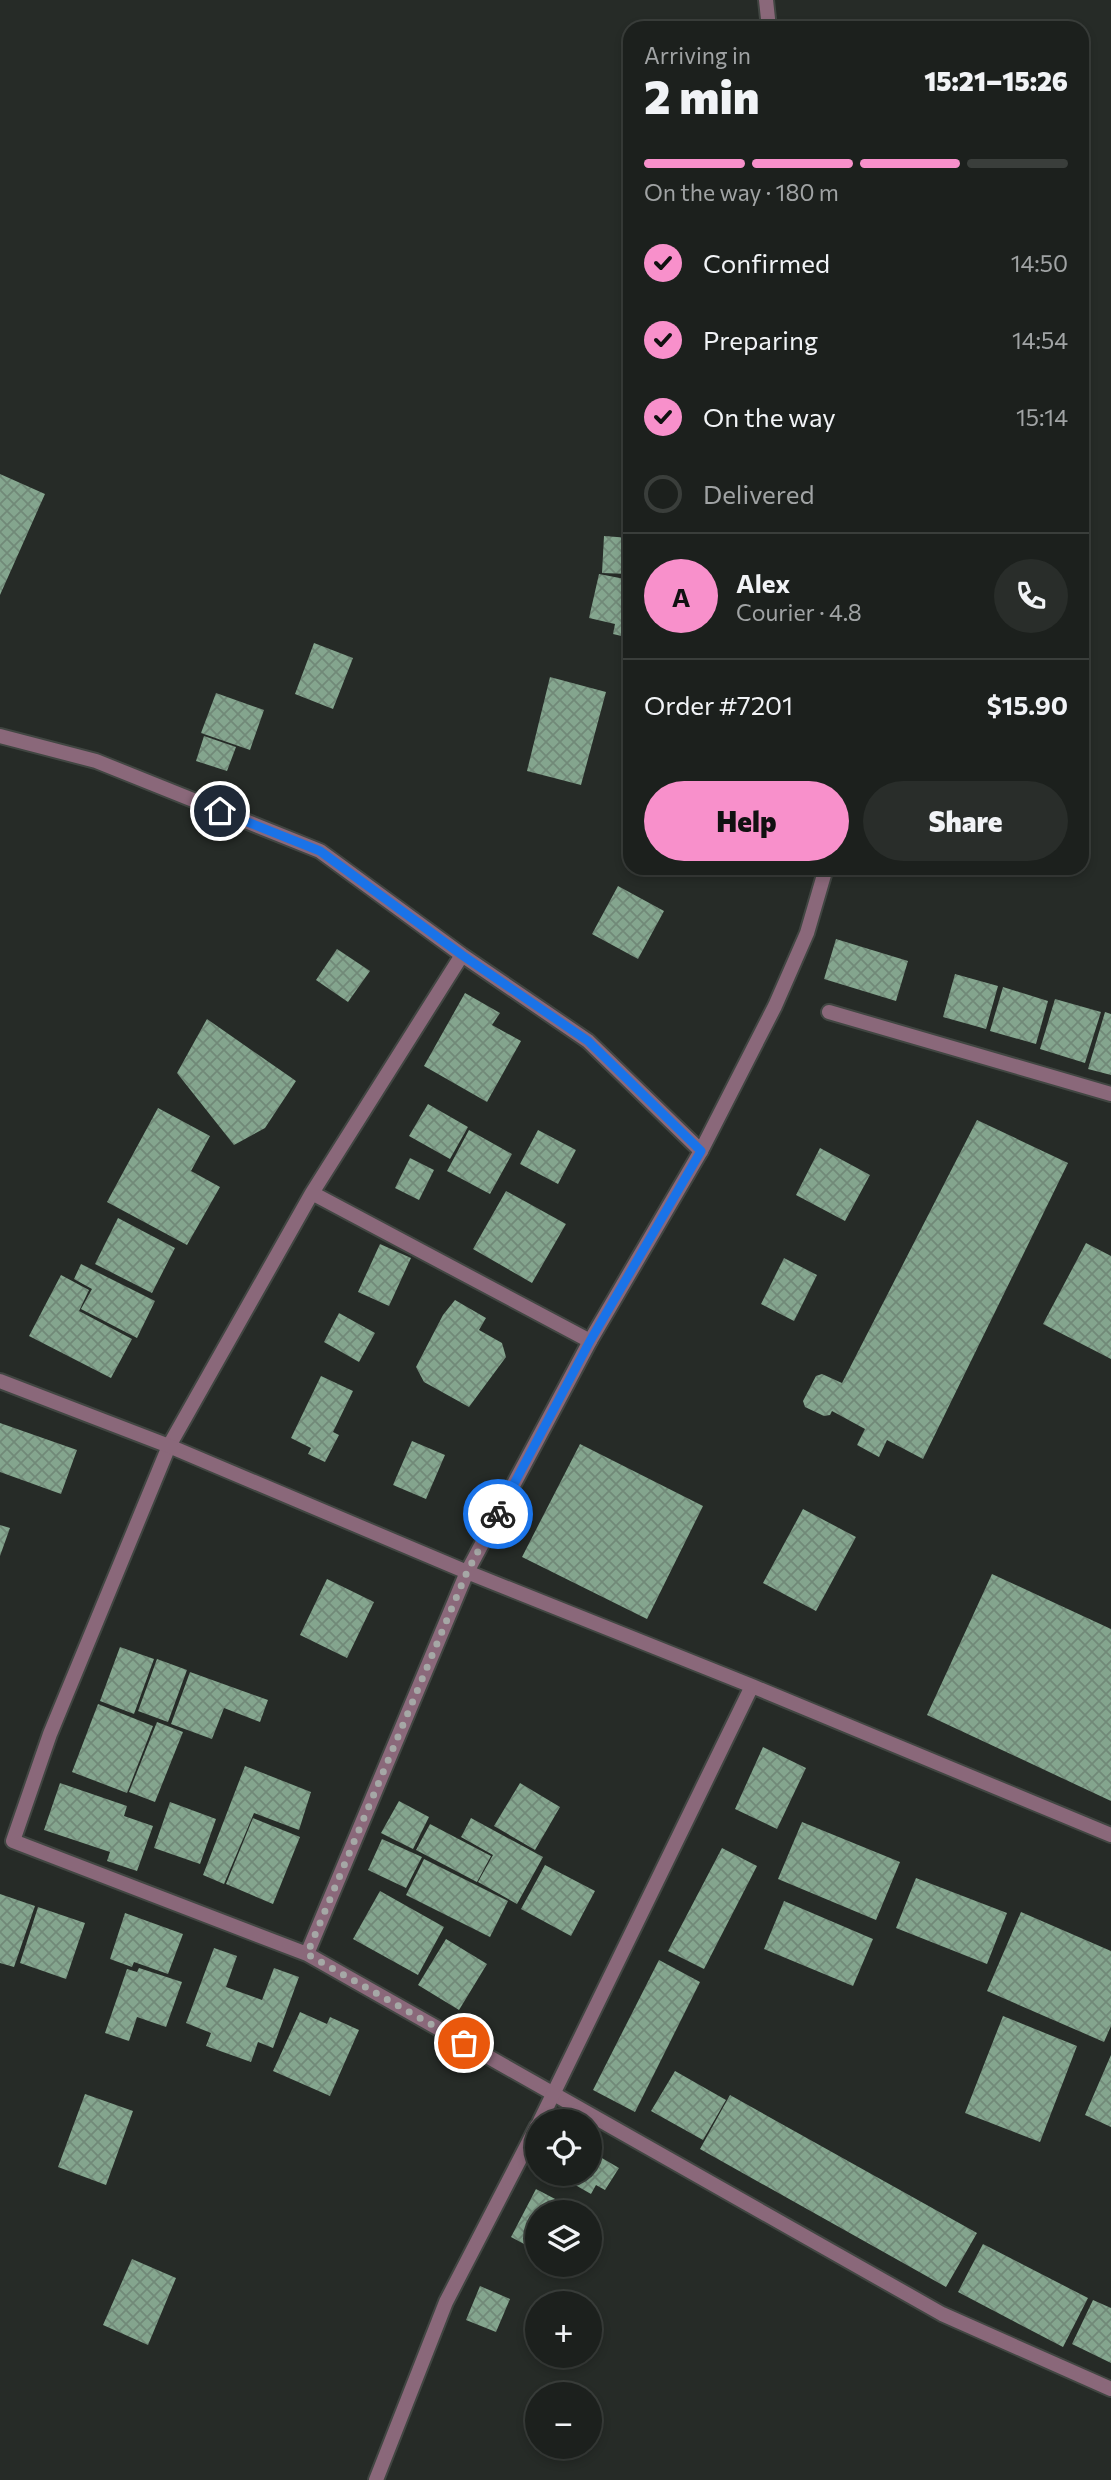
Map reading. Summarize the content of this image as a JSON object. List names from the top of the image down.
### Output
{
  "page": {
    "heading": ["2 min", "Arriving in", "15:21–15:26"],
    "panel": [
      "Alex",
      "Courier · 4.8",
      "Order #7201",
      "$15.90"
    ],
    "bar": "On the way · 180 m",
    "list": [
      ["Confirmed", "14:50"],
      ["Preparing", "14:54"],
      ["On the way", "15:14"],
      "Delivered"
    ],
    "round": "A",
    "buttons": ["Help", "Share"],
    "map_buttons": ["+", "−"]
  }
}
